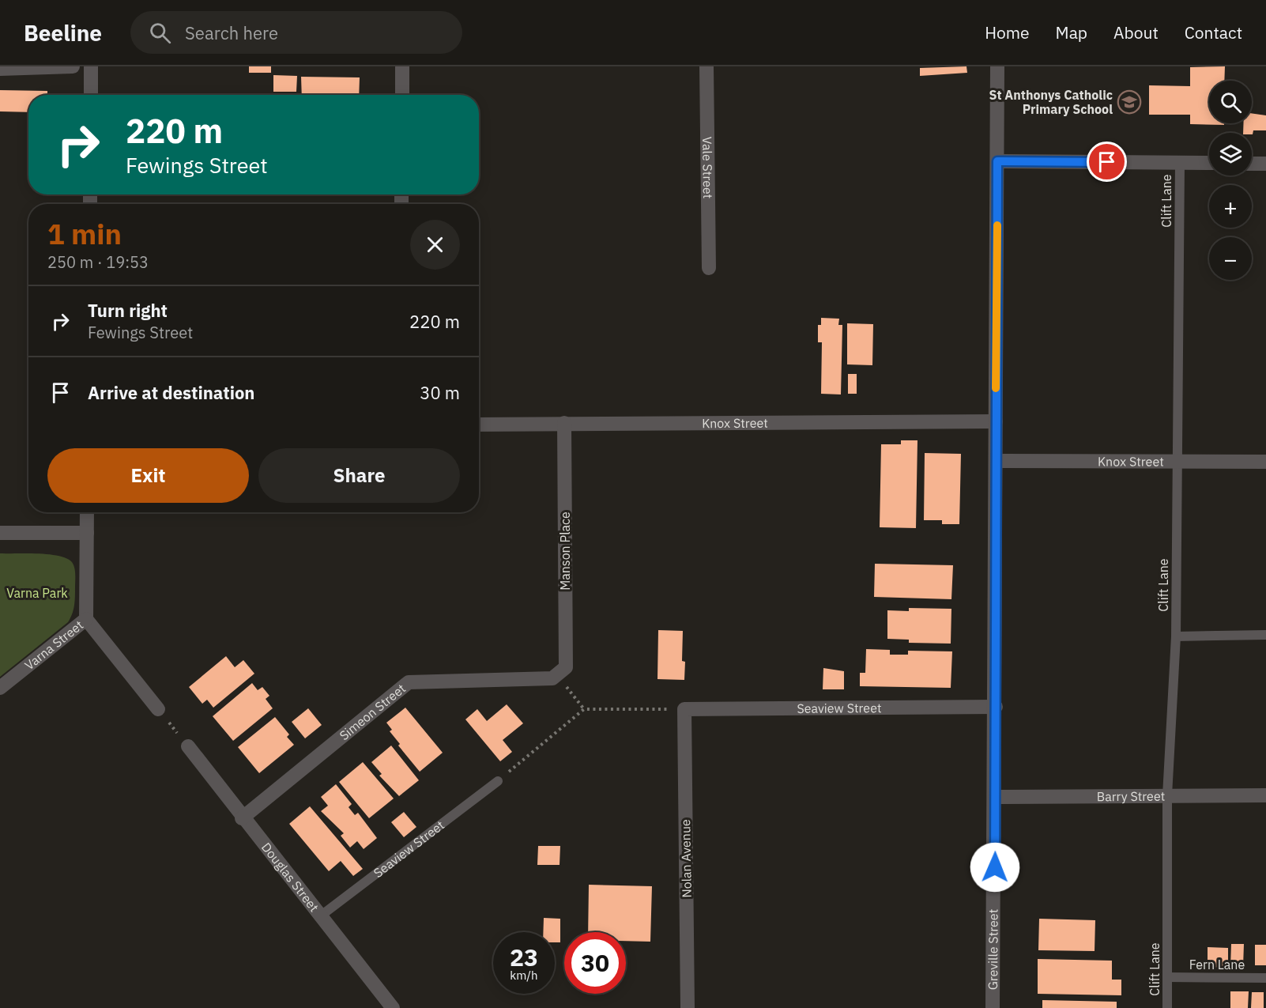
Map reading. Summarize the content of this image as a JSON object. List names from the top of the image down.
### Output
{
  "streets": {
    "street": [
      "Vale Street",
      "Knox Street",
      "Manson Place",
      "Varna Street",
      "Seaview Street",
      "Simeon Street",
      "Barry Street",
      "Nolan Avenue",
      "Douglas Street",
      "Greville Street"
    ],
    "lane": ["Clift Lane", "Fern Lane"]
  },
  "crossings": [
    ["Clift Lane", "Knox Street"],
    ["Clift Lane", "Barry Street"],
    ["Clift Lane", "Fern Lane"],
    ["Knox Street", "Manson Place"],
    ["Knox Street", "Greville Street"],
    ["Manson Place", "Simeon Street"],
    ["Seaview Street", "Nolan Avenue"],
    ["Seaview Street", "Douglas Street"],
    ["Seaview Street", "Greville Street"],
    ["Simeon Street", "Douglas Street"],
    ["Barry Street", "Greville Street"]
  ],
  "parks": ["Varna Park"],
  "places": {
    "school or university": ["St Anthonys Catholic Primary School"]
  },
  "page": {
    "header": "Beeline",
    "search": "Search here",
    "nav": [
      "Home",
      "Map",
      "About",
      "Contact"
    ],
    "map_buttons": ["+", "−"],
    "turn": ["220 m", "Fewings Street"],
    "heading": ["1 min", "250 m · 19:53"],
    "list": [
      {
        "name": "Turn right",
        "note": "Fewings Street",
        "value": "220 m"
      },
      {
        "name": "Arrive at destination",
        "value": "30 m"
      }
    ],
    "buttons": ["Exit", "Share"],
    "speed": "23 km/h",
    "limit": "30"
  }
}
